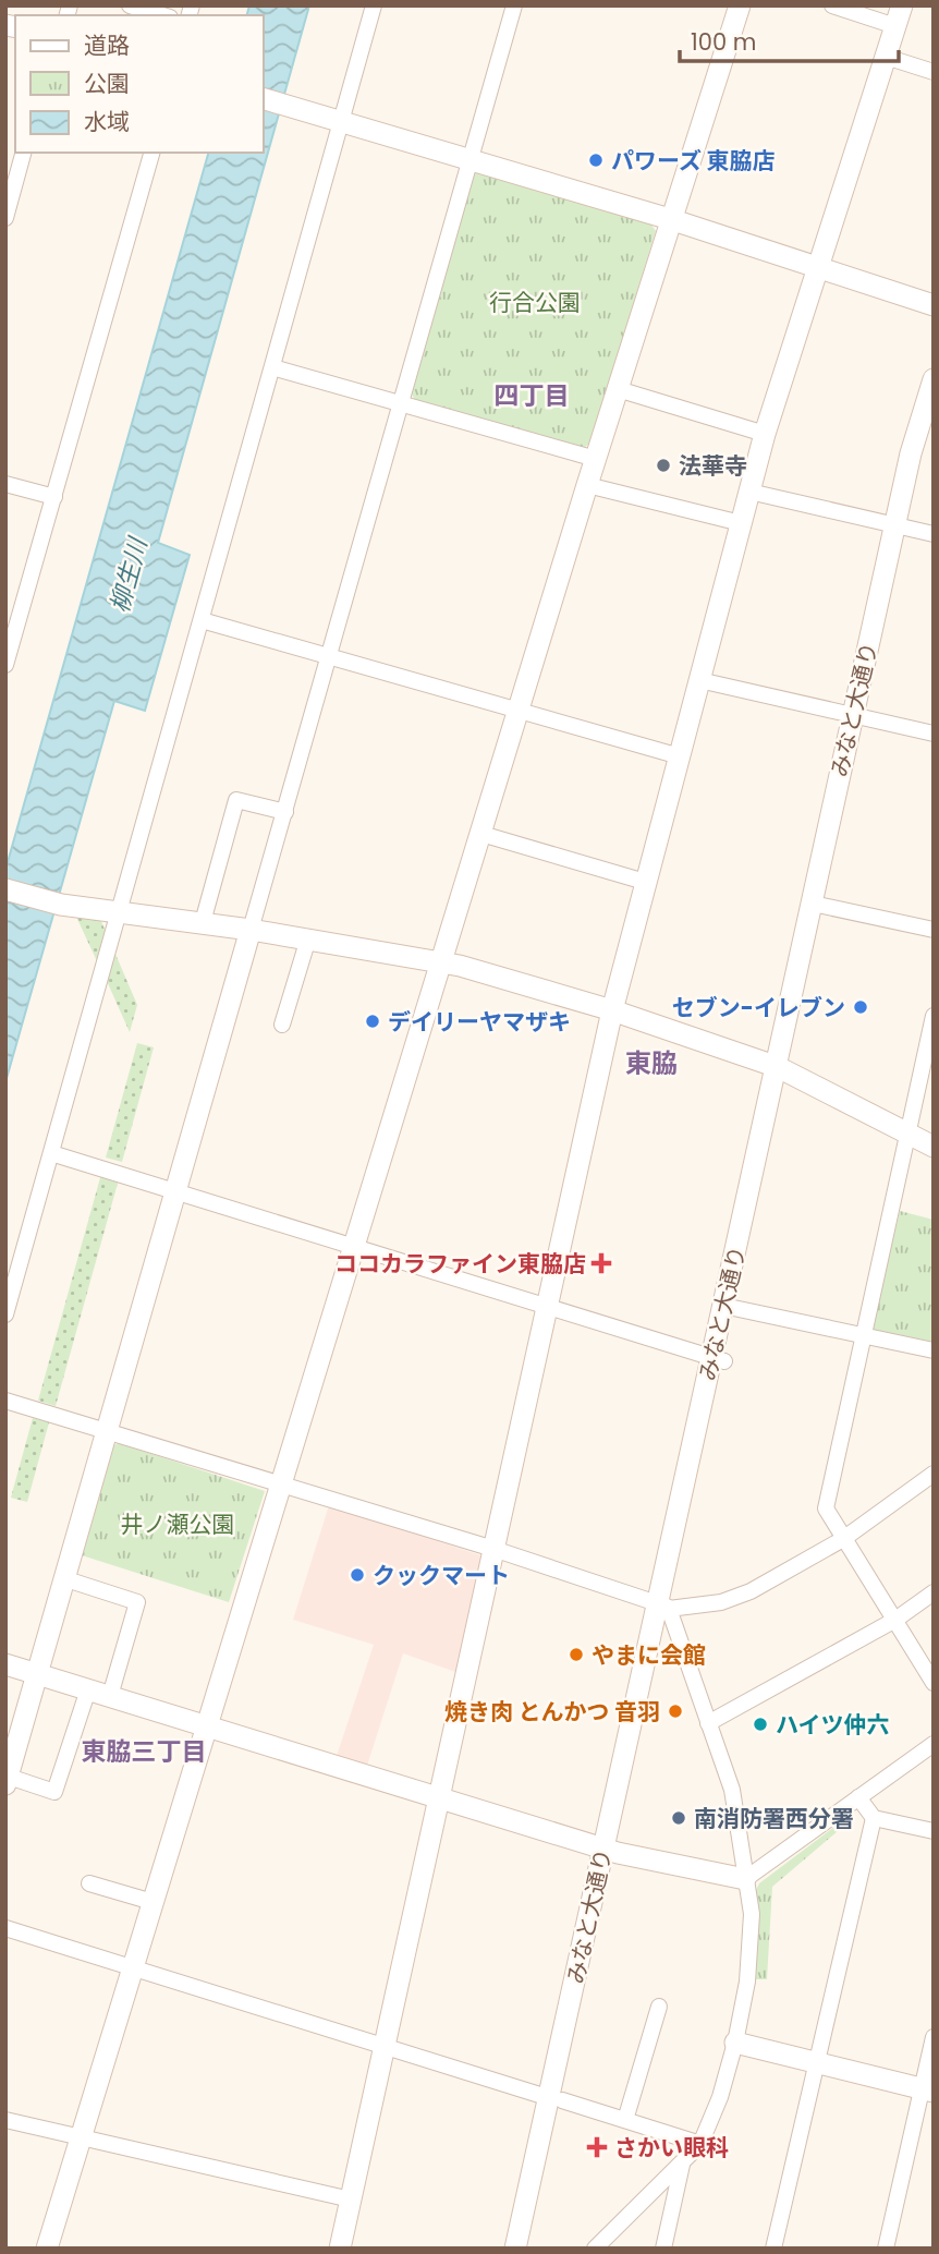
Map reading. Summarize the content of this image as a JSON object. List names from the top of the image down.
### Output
{
  "streets": {
    "street": ["みなと大通り"]
  },
  "districts": ["四丁目", "東脇", "東脇三丁目"],
  "water": ["柳生川"],
  "parks": ["行合公園", "井ノ瀬公園"],
  "places": {
    "other": [
      "パワーズ 東脇店",
      "法華寺",
      "セブン-イレブン",
      "デイリーヤマザキ",
      "クックマート",
      "やまに会館",
      "焼き肉 とんかつ 音羽",
      "ハイツ仲六",
      "南消防署西分署"
    ],
    "health": ["ココカラファイン東脇店", "さかい眼科"]
  },
  "legend": ["道路", "公園", "水域"],
  "scale_bar": "100 m"
}
